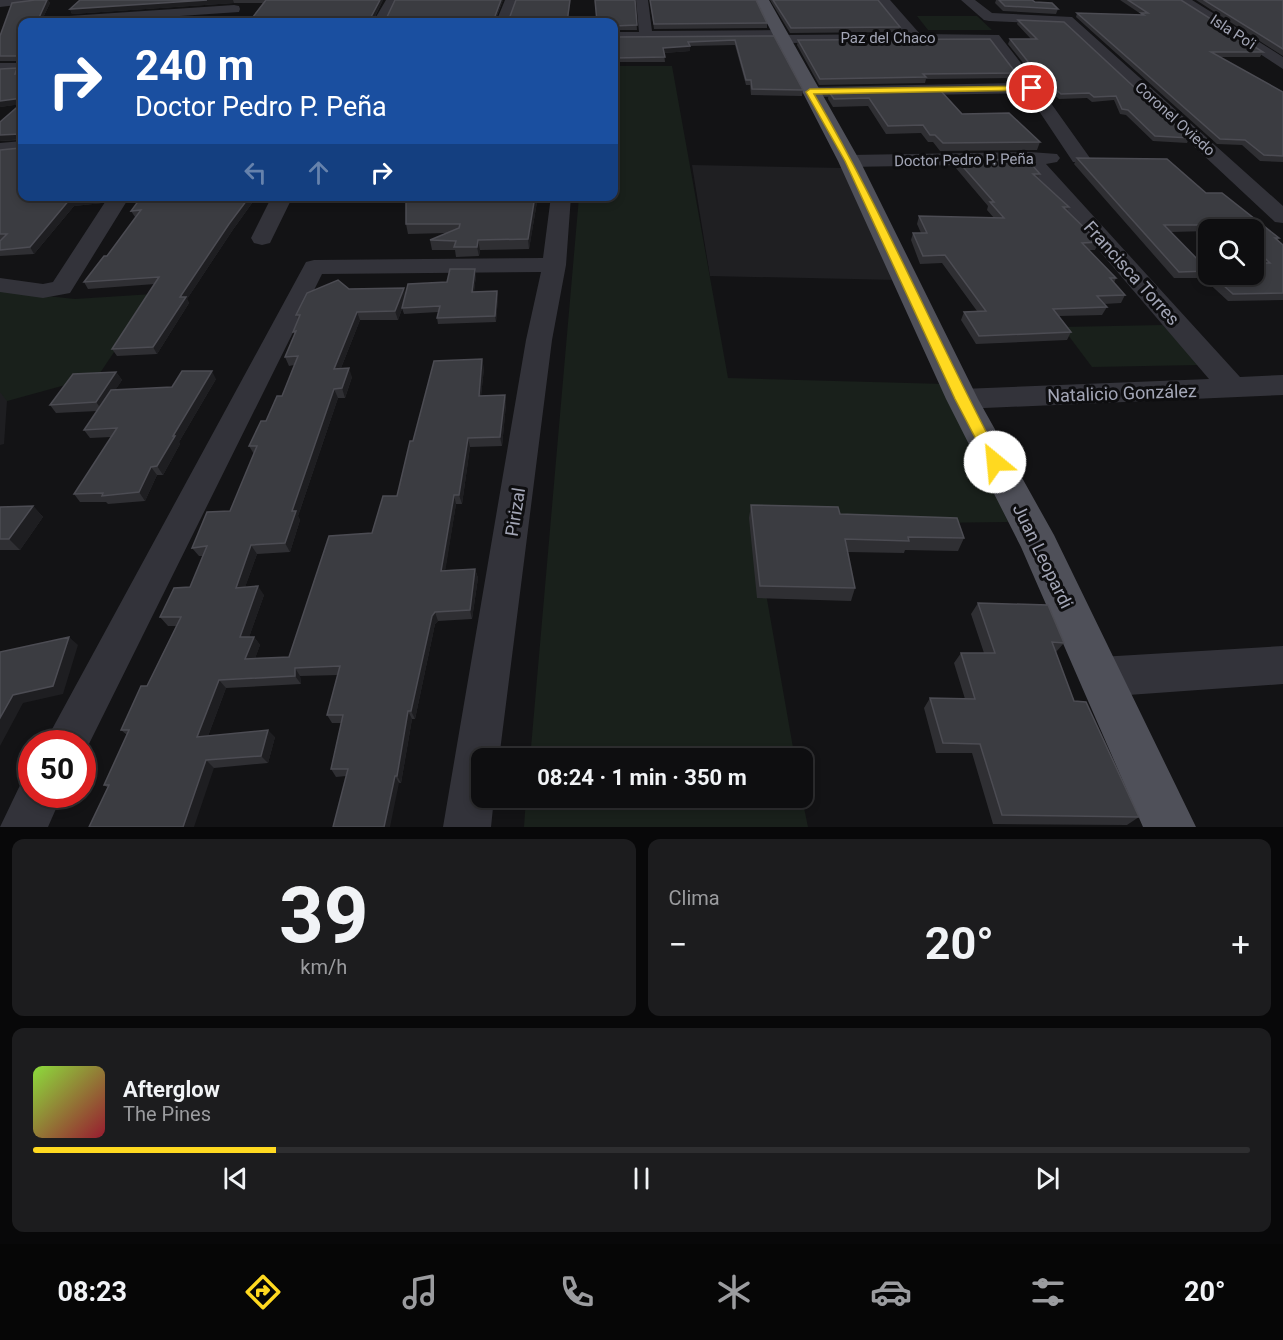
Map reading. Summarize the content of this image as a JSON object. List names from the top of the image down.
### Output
{
  "streets": {
    "main road": ["Juan Leopardi"],
    "street": [
      "Isla Po'i",
      "Paz del Chaco",
      "Coronel Oviedo",
      "Doctor Pedro P. Peña",
      "Francisca Torres",
      "Natalicio González",
      "Pirizal"
    ]
  },
  "crossings": [
    ["Paz del Chaco", "Doctor Pedro P. Peña"],
    ["Paz del Chaco", "Juan Leopardi"],
    ["Doctor Pedro P. Peña", "Francisca Torres"],
    ["Doctor Pedro P. Peña", "Juan Leopardi"],
    ["Francisca Torres", "Natalicio González"],
    ["Natalicio González", "Juan Leopardi"]
  ],
  "page": {
    "turn": ["240 m", "Doctor Pedro P. Peña"],
    "limit": "50",
    "trip": "08:24 · 1 min · 350 m",
    "tile": [
      ["39", "km/h"],
      "Clima"
    ],
    "heat": ["−", "20°", "+"],
    "song": ["Afterglow", "The Pines"],
    "tabs": ["08:23", "20°"]
  }
}
